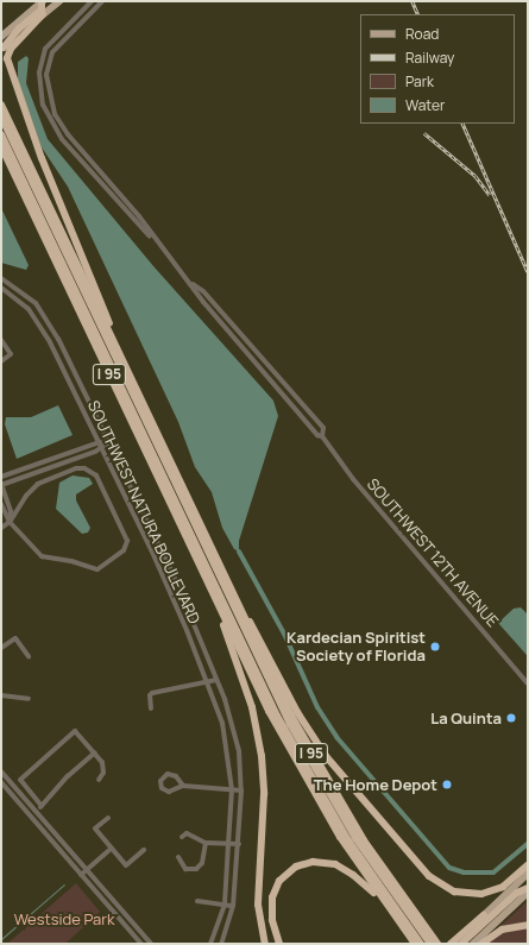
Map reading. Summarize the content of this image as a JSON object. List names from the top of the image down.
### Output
{
  "streets": {
    "highway": ["I 95"],
    "street": ["SOUTHWEST NATURA BOULEVARD", "SOUTHWEST 12TH AVENUE"]
  },
  "parks": ["Westside Park"],
  "places": ["Kardecian Spiritist Society of Florida", "La Quinta", "The Home Depot"],
  "legend": [
    "Road",
    "Railway",
    "Park",
    "Water"
  ]
}
